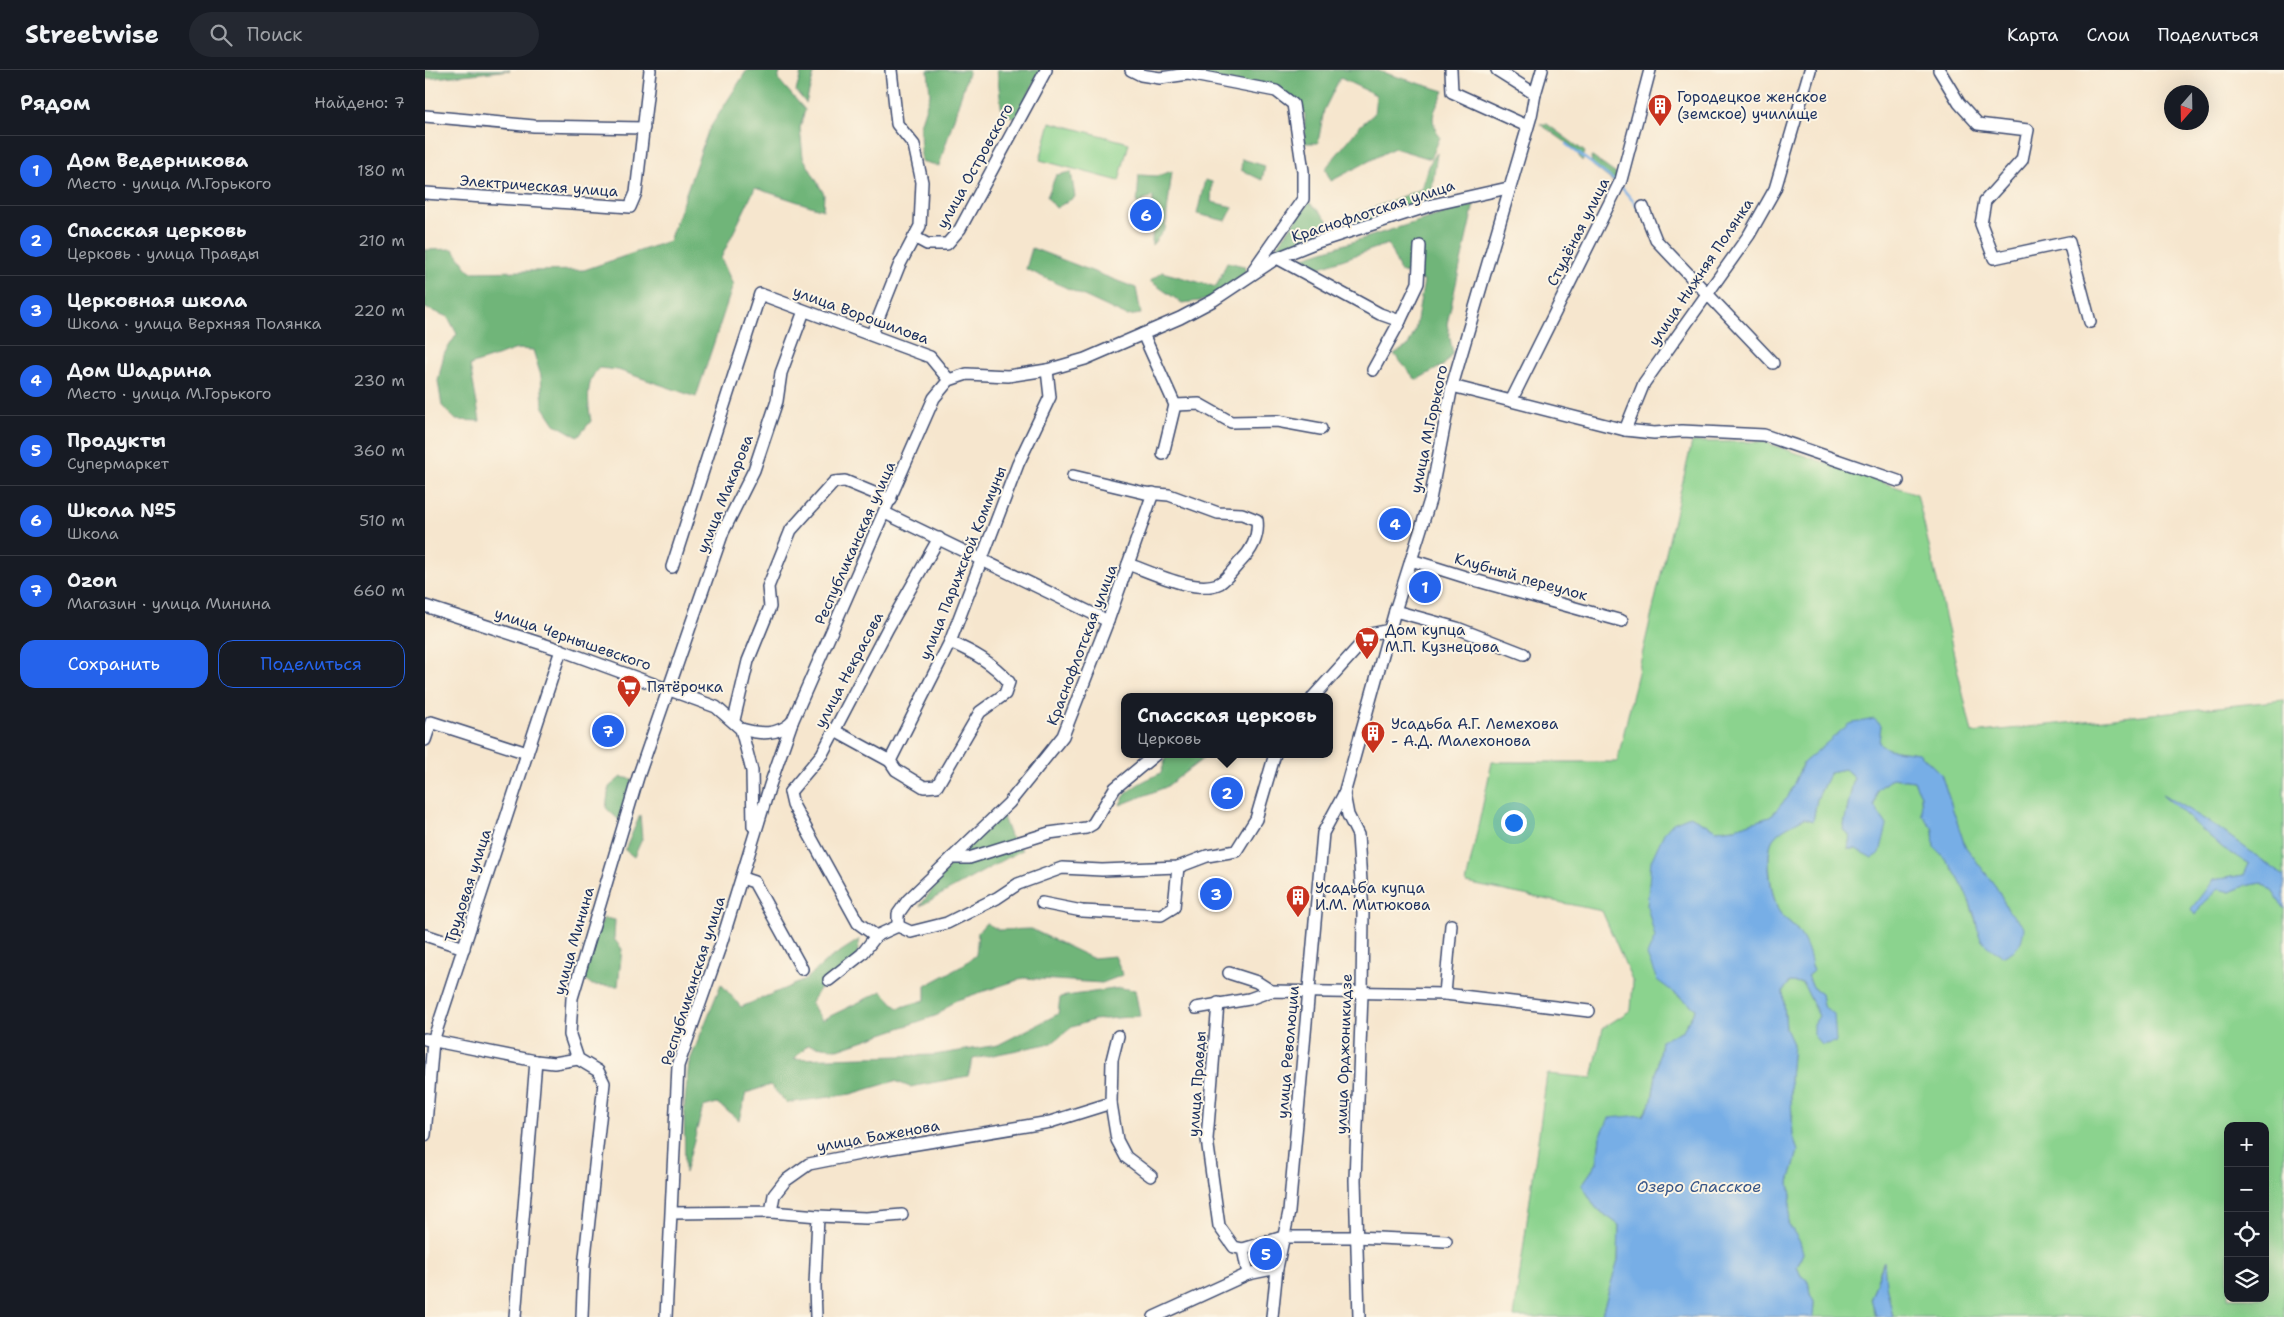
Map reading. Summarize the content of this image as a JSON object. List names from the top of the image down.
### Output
{
  "streets": {
    "street": [
      "улица Островского",
      "Электрическая улица",
      "Краснофлотская улица",
      "Студёная улица",
      "улица Нижняя Полянка",
      "улица Ворошилова",
      "улица М.Горького",
      "улица Макарова",
      "Республиканская улица",
      "улица Парижской Коммуны",
      "Клубный переулок",
      "улица Чернышевского",
      "улица Некрасова",
      "Трудовая улица",
      "улица Минина",
      "улица Революции",
      "улица Орджоникидзе",
      "улица Правды",
      "улица Баженова"
    ]
  },
  "crossings": [
    ["Краснофлотская улица", "улица М.Горького"],
    ["улица Ворошилова", "улица Макарова"],
    ["улица Ворошилова", "Республиканская улица"],
    ["улица М.Горького", "Клубный переулок"],
    ["улица М.Горького", "улица Революции"],
    ["улица М.Горького", "улица Орджоникидзе"],
    ["улица Макарова", "улица Чернышевского"],
    ["улица Макарова", "улица Минина"],
    ["улица Чернышевского", "Трудовая улица"],
    ["улица Чернышевского", "улица Минина"],
    ["улица Революции", "улица Орджоникидзе"]
  ],
  "water": ["Озеро Спасское"],
  "places": {
    "building": ["Городецкое женское (земское) училище", "Усадьба А.Г. Лемехова - А.Д. Малехонова", "Усадьба купца И.М. Митюкова"],
    "supermarket": ["Дом купца М.П. Кузнецова", "Пятёрочка"]
  },
  "north": "bottom",
  "page": {
    "header": "Streetwise",
    "search": "Поиск",
    "nav": ["Карта", "Слои", "Поделиться"],
    "heading": ["Рядом", "Найдено: 7"],
    "list": [
      {
        "mark": "1",
        "name": "Дом Ведерникова",
        "note": "Место · улица М.Горького",
        "value": "180 m"
      },
      {
        "mark": "2",
        "name": "Спасская церковь",
        "note": "Церковь · улица Правды",
        "value": "210 m"
      },
      {
        "mark": "3",
        "name": "Церковная школа",
        "note": "Школа · улица Верхняя Полянка",
        "value": "220 m"
      },
      {
        "mark": "4",
        "name": "Дом Шадрина",
        "note": "Место · улица М.Горького",
        "value": "230 m"
      },
      {
        "mark": "5",
        "name": "Продукты",
        "note": "Супермаркет",
        "value": "360 m"
      },
      {
        "mark": "6",
        "name": "Школа №5",
        "note": "Школа",
        "value": "510 m"
      },
      {
        "mark": "7",
        "name": "Ozon",
        "note": "Магазин · улица Минина",
        "value": "660 m"
      }
    ],
    "pins": [
      "6",
      "4",
      "1",
      "7",
      "2",
      "3",
      "5"
    ],
    "buttons": ["Сохранить", "Поделиться"],
    "popup": ["Спасская церковь", "Церковь"],
    "map_buttons": ["+", "−"]
  }
}
